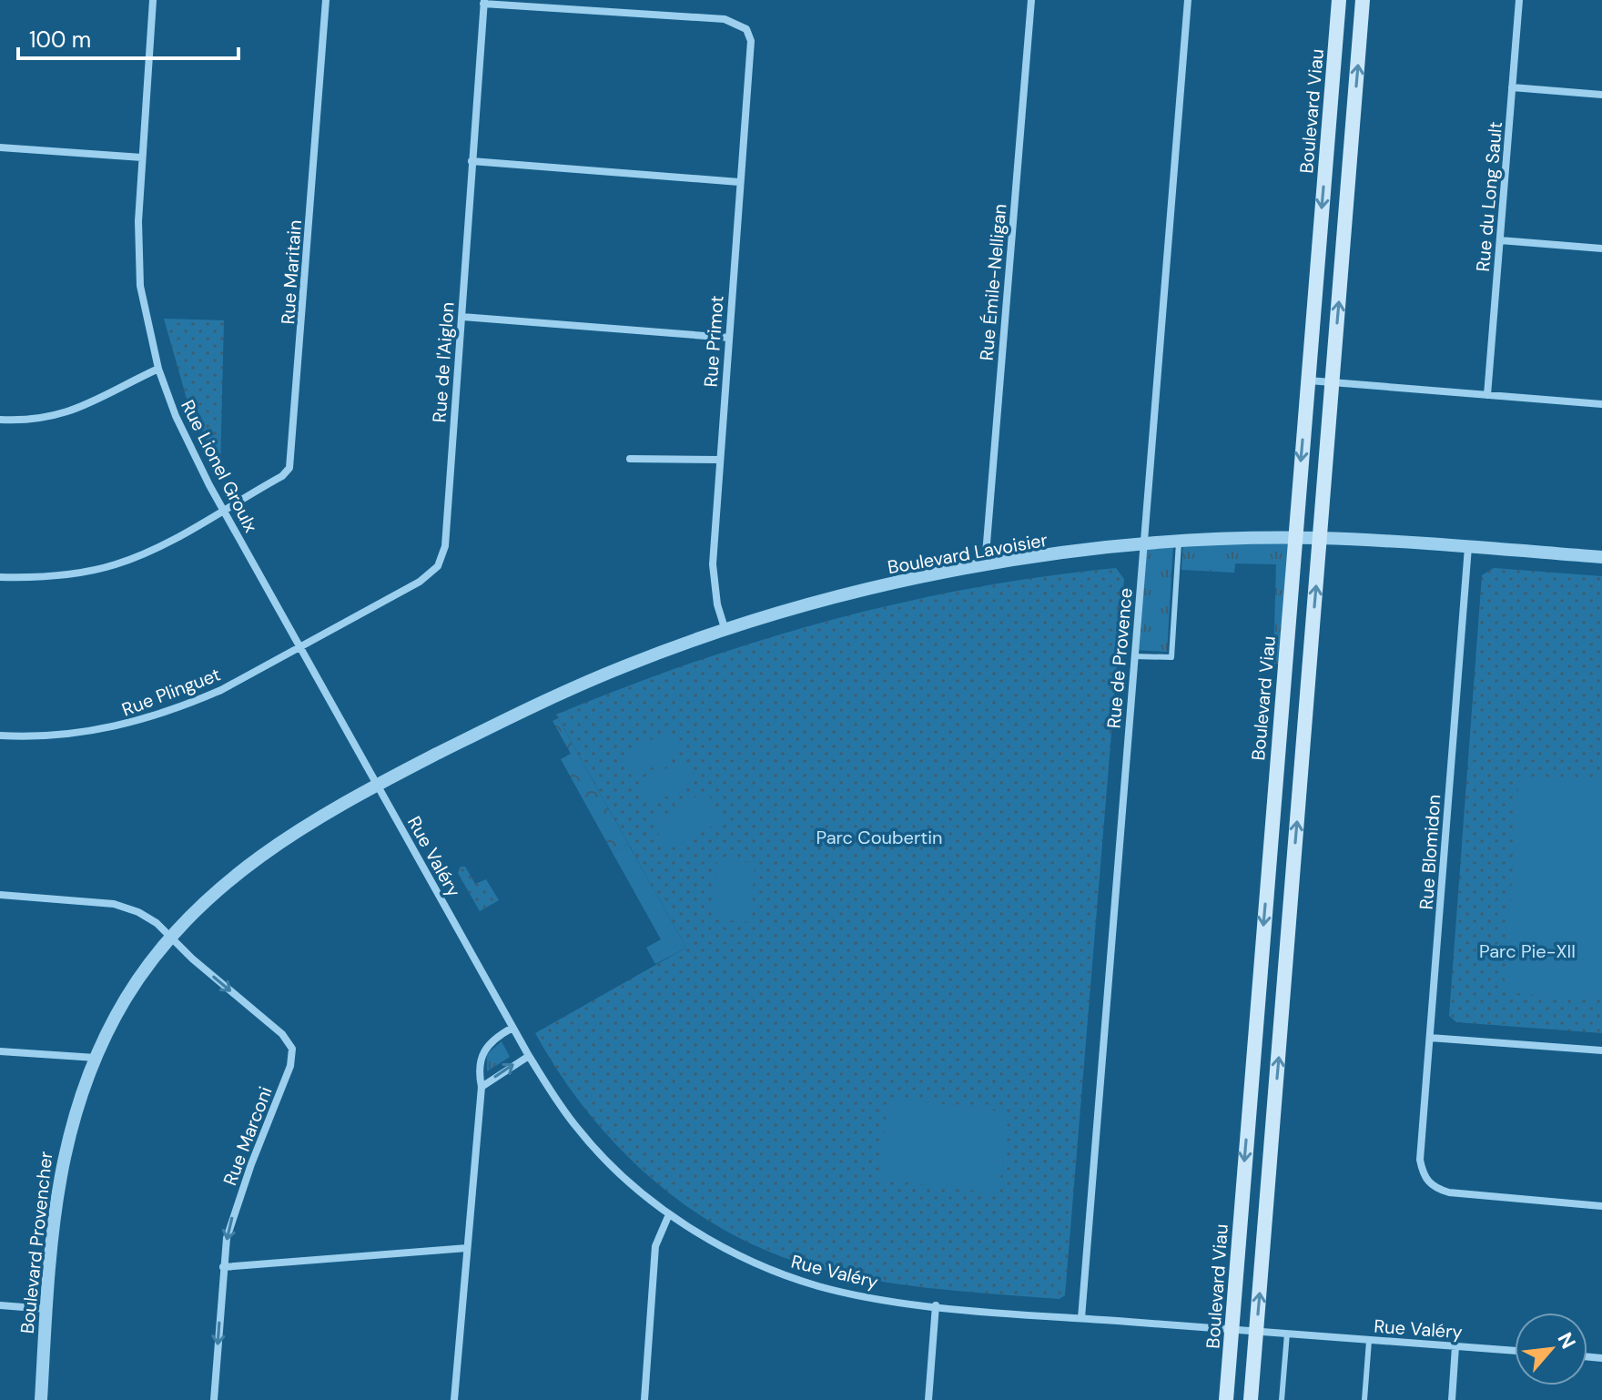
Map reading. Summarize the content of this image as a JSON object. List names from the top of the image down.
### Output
{
  "streets": {
    "main road": ["Boulevard Viau"],
    "street": [
      "Rue du Long Sault",
      "Rue Maritain",
      "Rue Émile-Nelligan",
      "Rue Primot",
      "Rue de l'Aiglon",
      "Rue Lionel Groulx",
      "Boulevard Lavoisier",
      "Rue de Provence",
      "Rue Plinguet",
      "Rue Blomidon",
      "Rue Valéry",
      "Rue Marconi",
      "Boulevard Provencher"
    ]
  },
  "crossings": [
    ["Boulevard Viau", "Boulevard Lavoisier"],
    ["Boulevard Viau", "Rue Valéry"],
    ["Rue Maritain", "Rue Lionel Groulx"],
    ["Rue Émile-Nelligan", "Boulevard Lavoisier"],
    ["Rue Primot", "Rue de l'Aiglon"],
    ["Rue Primot", "Boulevard Lavoisier"],
    ["Rue de l'Aiglon", "Rue Lionel Groulx"],
    ["Rue de l'Aiglon", "Rue Plinguet"],
    ["Rue Lionel Groulx", "Boulevard Lavoisier"],
    ["Rue Lionel Groulx", "Rue Plinguet"],
    ["Rue Lionel Groulx", "Rue Valéry"],
    ["Rue Lionel Groulx", "Boulevard Provencher"],
    ["Boulevard Lavoisier", "Rue de Provence"],
    ["Boulevard Lavoisier", "Rue Blomidon"],
    ["Boulevard Lavoisier", "Rue Valéry"],
    ["Boulevard Lavoisier", "Boulevard Provencher"],
    ["Rue de Provence", "Rue Valéry"],
    ["Rue Valéry", "Boulevard Provencher"],
    ["Rue Marconi", "Boulevard Provencher"]
  ],
  "one_way": ["Rue Marconi"],
  "parks": ["Parc Coubertin", "Parc Pie-XII"],
  "scale_bar": "100 m",
  "north": "top right"
}
